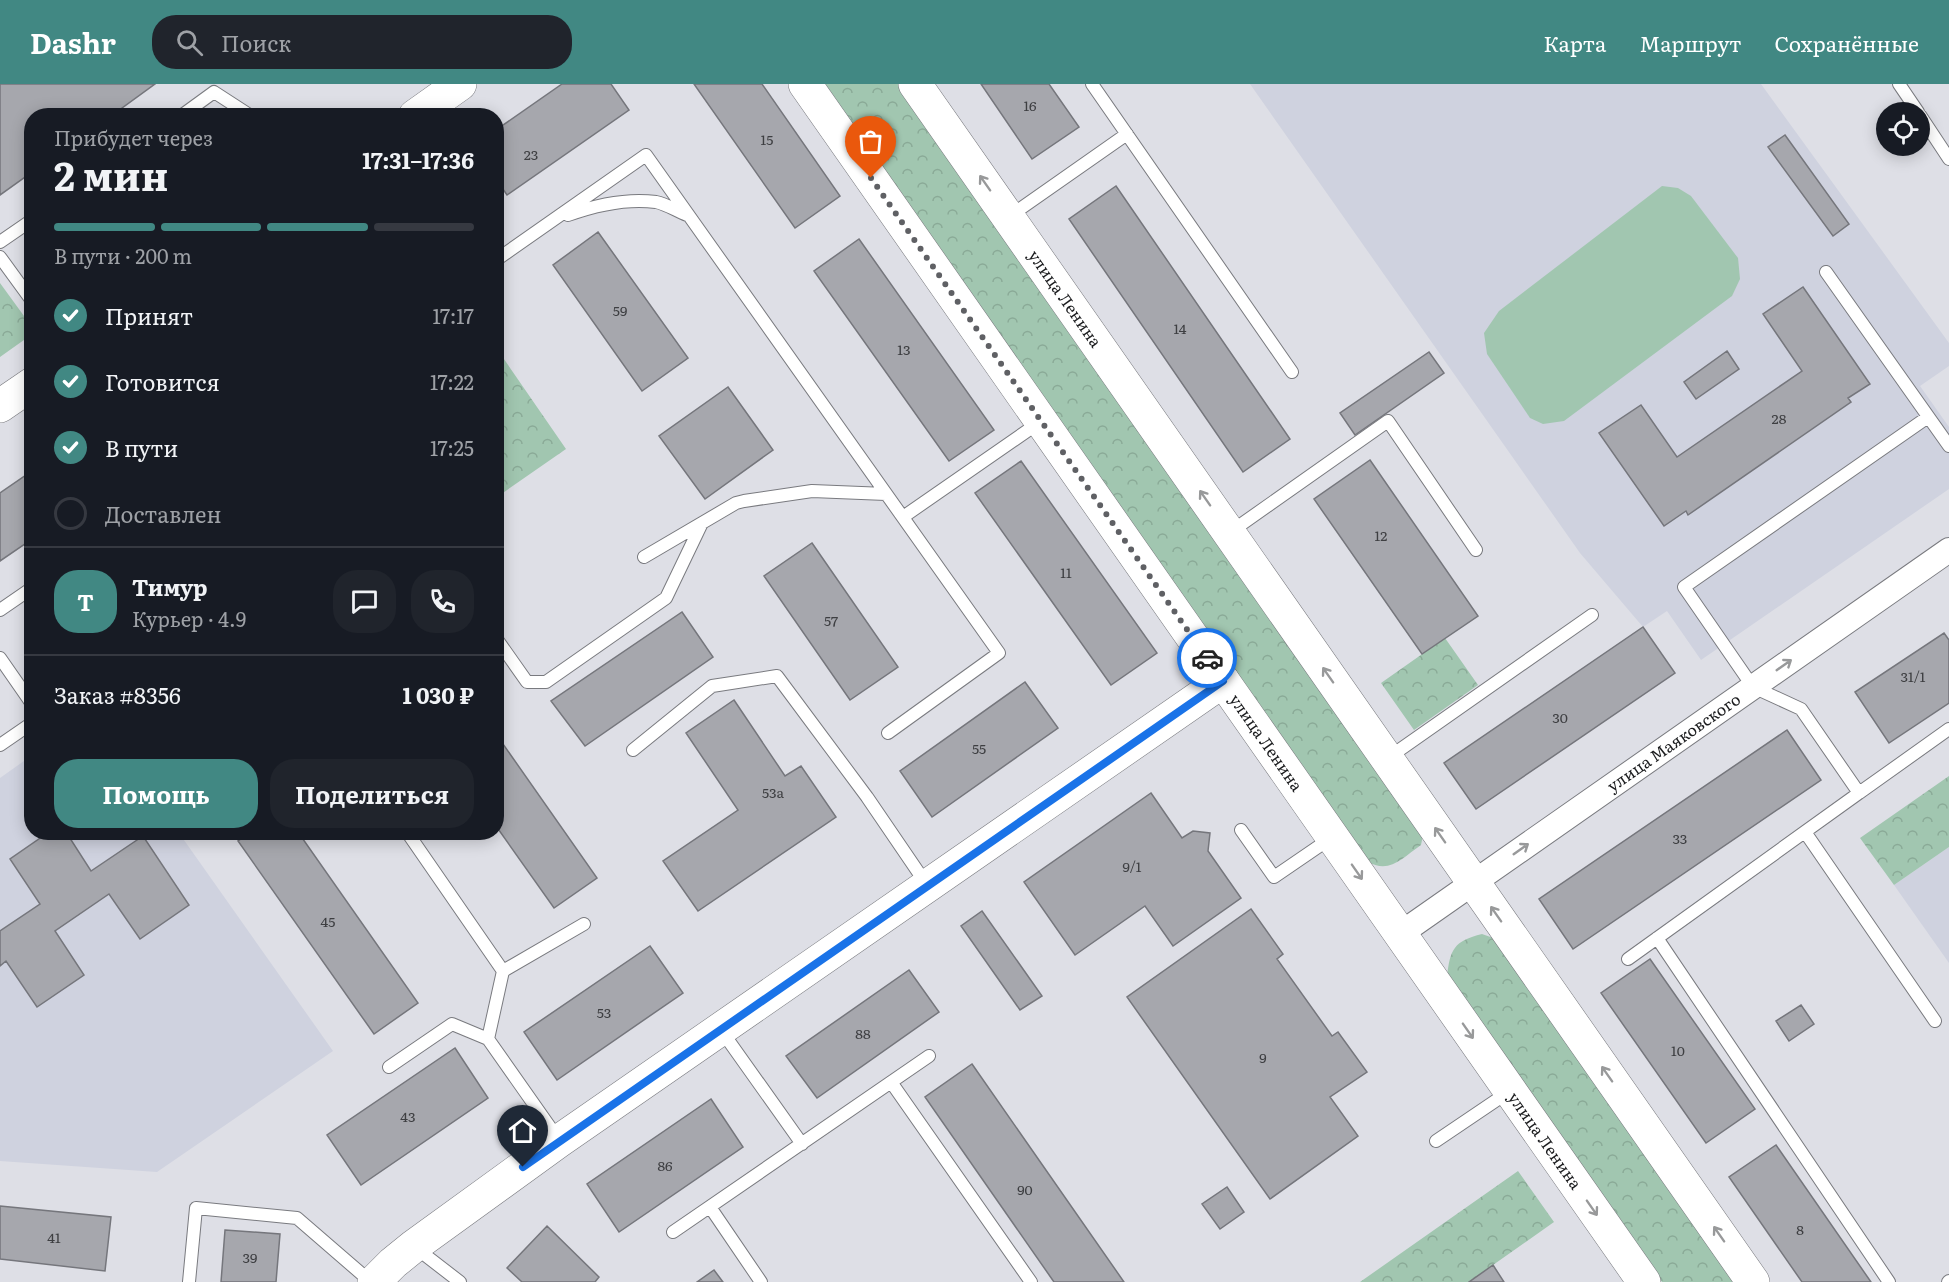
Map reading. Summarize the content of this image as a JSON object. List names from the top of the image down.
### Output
{
  "streets": {
    "main road": ["улица Ленина"],
    "street": ["улица Маяковского"]
  },
  "crossings": [
    ["улица Ленина", "улица Маяковского"]
  ],
  "one_way": ["улица Маяковского"],
  "house_numbers": [
    "16",
    "15",
    "23",
    "59",
    "14",
    "13",
    "28",
    "12",
    "11",
    "57",
    "31/1",
    "30",
    "55",
    "53а",
    "33",
    "9/1",
    "45",
    "53",
    "88",
    "10",
    "9",
    "43",
    "86",
    "90",
    "8",
    "41",
    "39"
  ],
  "page": {
    "header": "Dashr",
    "search": "Поиск",
    "nav": ["Карта", "Маршрут", "Сохранённые"],
    "heading": ["2 мин", "Прибудет через", "17:31–17:36"],
    "panel": [
      "Тимур",
      "Курьер · 4.9",
      "Заказ #8356",
      "1 030 ₽"
    ],
    "bar": "В пути · 200 m",
    "list": [
      ["Принят", "17:17"],
      ["Готовится", "17:22"],
      ["В пути", "17:25"],
      "Доставлен"
    ],
    "round": "Т",
    "buttons": ["Помощь", "Поделиться"]
  }
}
